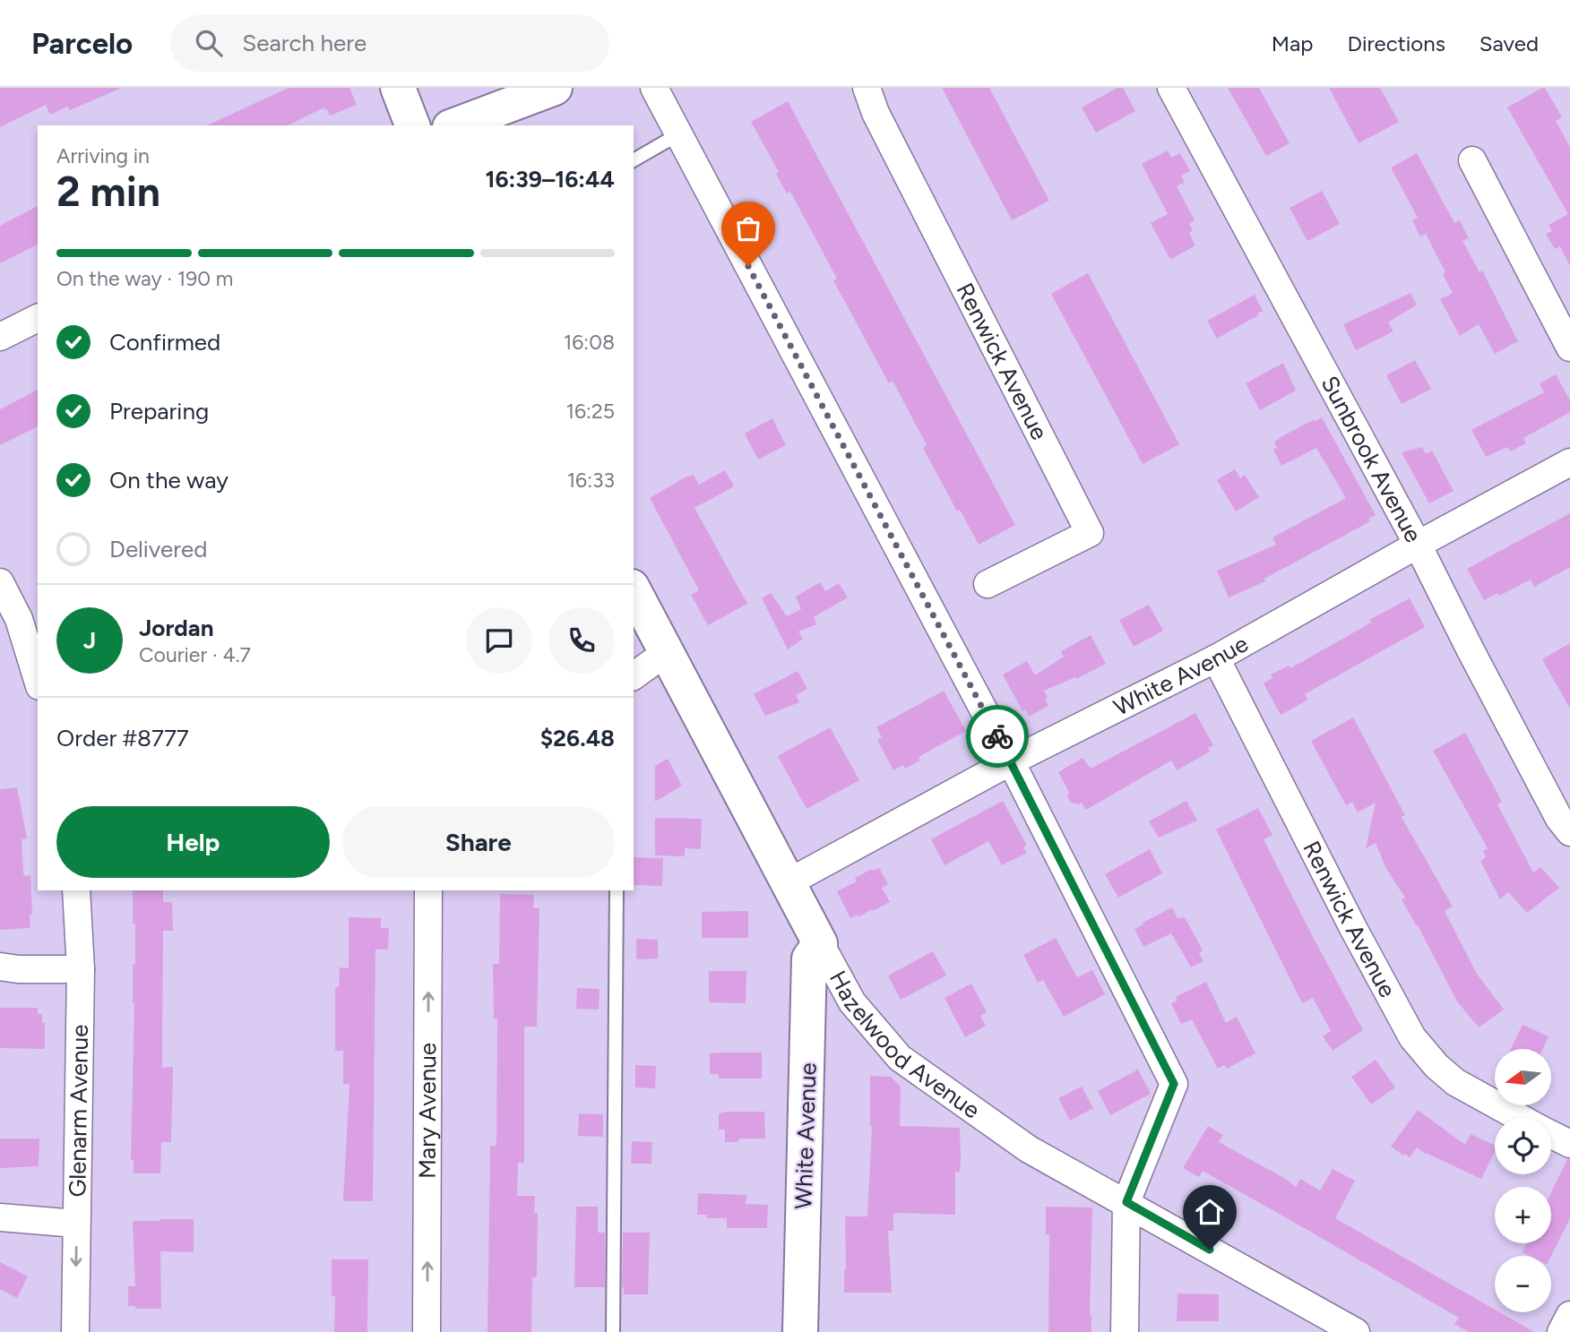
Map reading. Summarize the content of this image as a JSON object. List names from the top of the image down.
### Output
{
  "streets": {
    "street": [
      "Renwick Avenue",
      "Sunbrook Avenue",
      "White Avenue",
      "Hazelwood Avenue",
      "Glenarm Avenue",
      "Mary Avenue"
    ]
  },
  "crossings": [
    ["Renwick Avenue", "White Avenue"],
    ["Sunbrook Avenue", "White Avenue"],
    ["White Avenue", "Hazelwood Avenue"]
  ],
  "one_way": ["Mary Avenue"],
  "north": "left",
  "page": {
    "header": "Parcelo",
    "search": "Search here",
    "nav": ["Map", "Directions", "Saved"],
    "heading": ["2 min", "Arriving in", "16:39–16:44"],
    "panel": [
      "Jordan",
      "Courier · 4.7",
      "Order #8777",
      "$26.48"
    ],
    "bar": "On the way · 190 m",
    "list": [
      ["Confirmed", "16:08"],
      ["Preparing", "16:25"],
      ["On the way", "16:33"],
      "Delivered"
    ],
    "round": "J",
    "buttons": ["Help", "Share"],
    "map_buttons": ["+", "−"]
  }
}
